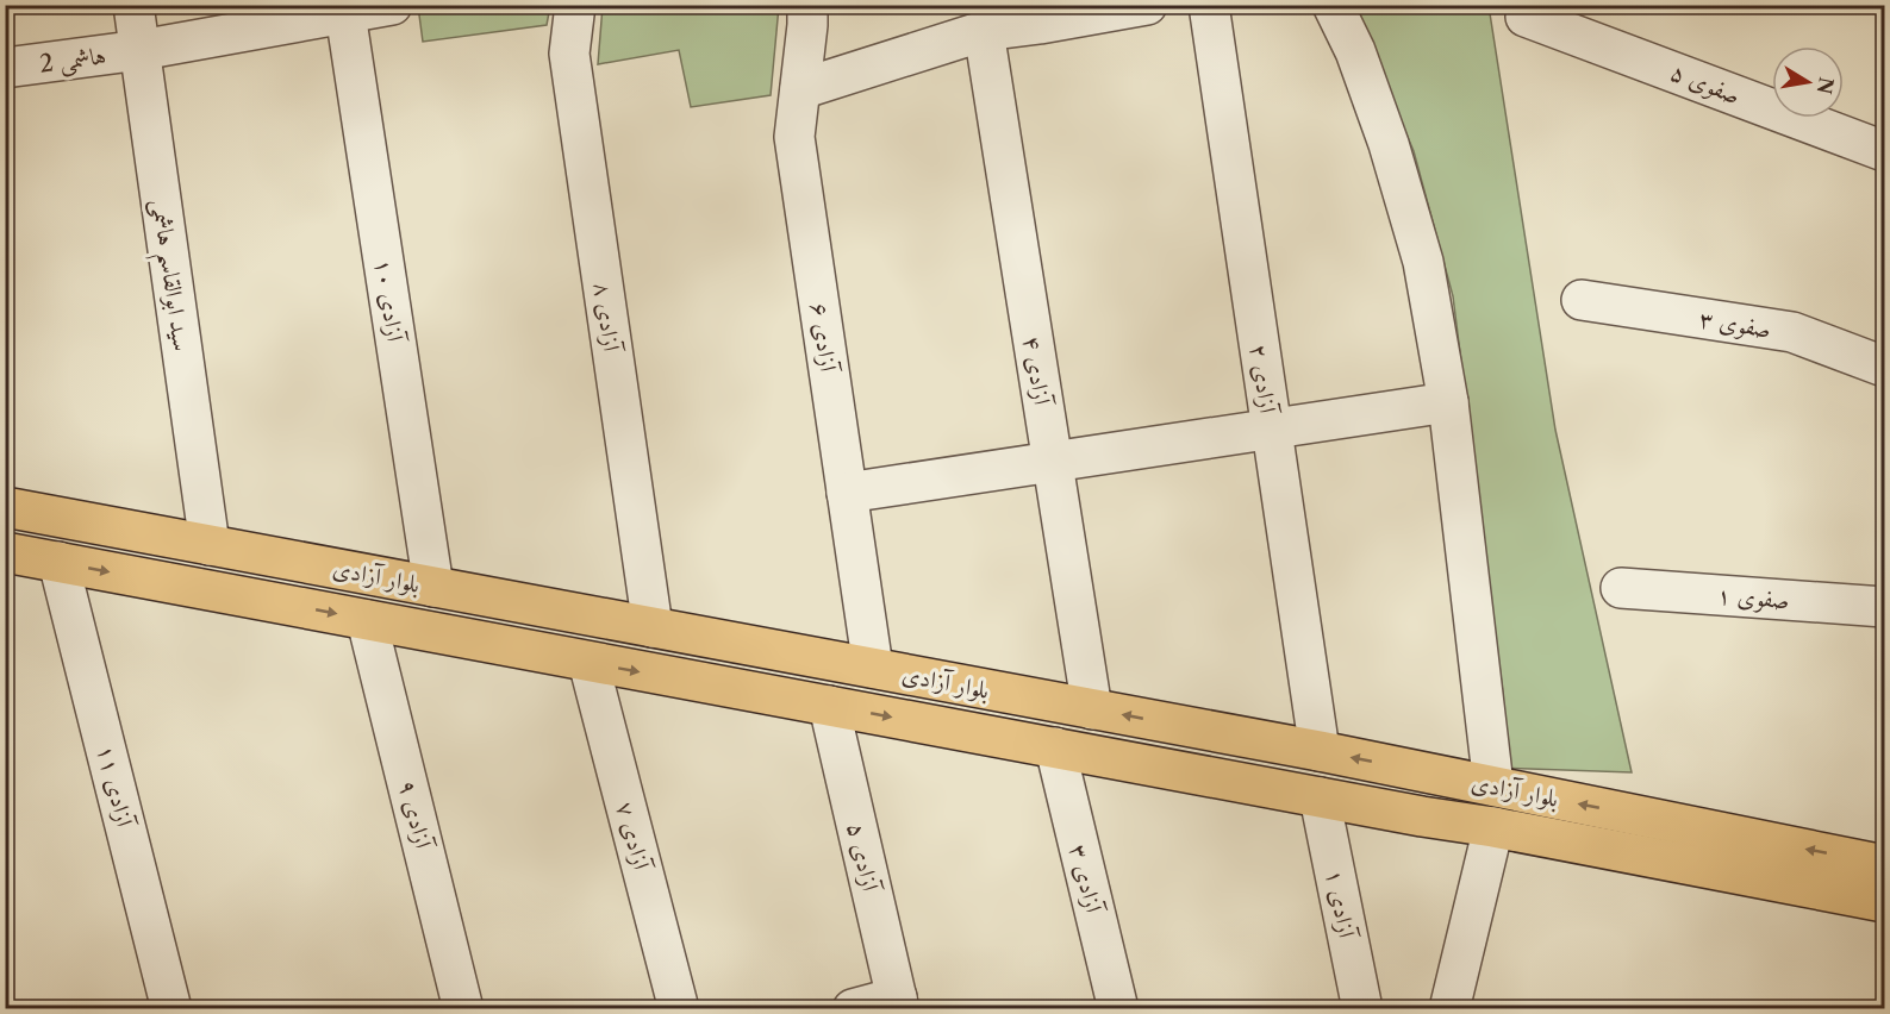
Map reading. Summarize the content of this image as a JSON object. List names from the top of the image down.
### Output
{
  "streets": {
    "main road": ["بلوار آزادی"],
    "street": [
      "هاشمی 2",
      "صفوی ۵",
      "سید ابوالقاسم هاشمی",
      "آزادی ۱۰",
      "آزادی ۸",
      "صفوی ۳",
      "آزادی ۶",
      "آزادی ۴",
      "آزادی ۲",
      "صفوی ۱",
      "آزادی ۱۱",
      "آزادی ۹",
      "آزادی ۷",
      "آزادی ۵",
      "آزادی ۳",
      "آزادی ۱"
    ]
  },
  "crossings": [
    ["هاشمی 2", "سید ابوالقاسم هاشمی"],
    ["هاشمی 2", "آزادی ۱۰"],
    ["سید ابوالقاسم هاشمی", "بلوار آزادی"],
    ["آزادی ۱۰", "بلوار آزادی"],
    ["آزادی ۸", "بلوار آزادی"],
    ["آزادی ۶", "بلوار آزادی"],
    ["آزادی ۴", "بلوار آزادی"],
    ["آزادی ۲", "بلوار آزادی"],
    ["بلوار آزادی", "آزادی ۱۱"],
    ["بلوار آزادی", "آزادی ۹"],
    ["بلوار آزادی", "آزادی ۷"],
    ["بلوار آزادی", "آزادی ۵"],
    ["بلوار آزادی", "آزادی ۳"],
    ["بلوار آزادی", "آزادی ۱"]
  ],
  "north": "right"
}
